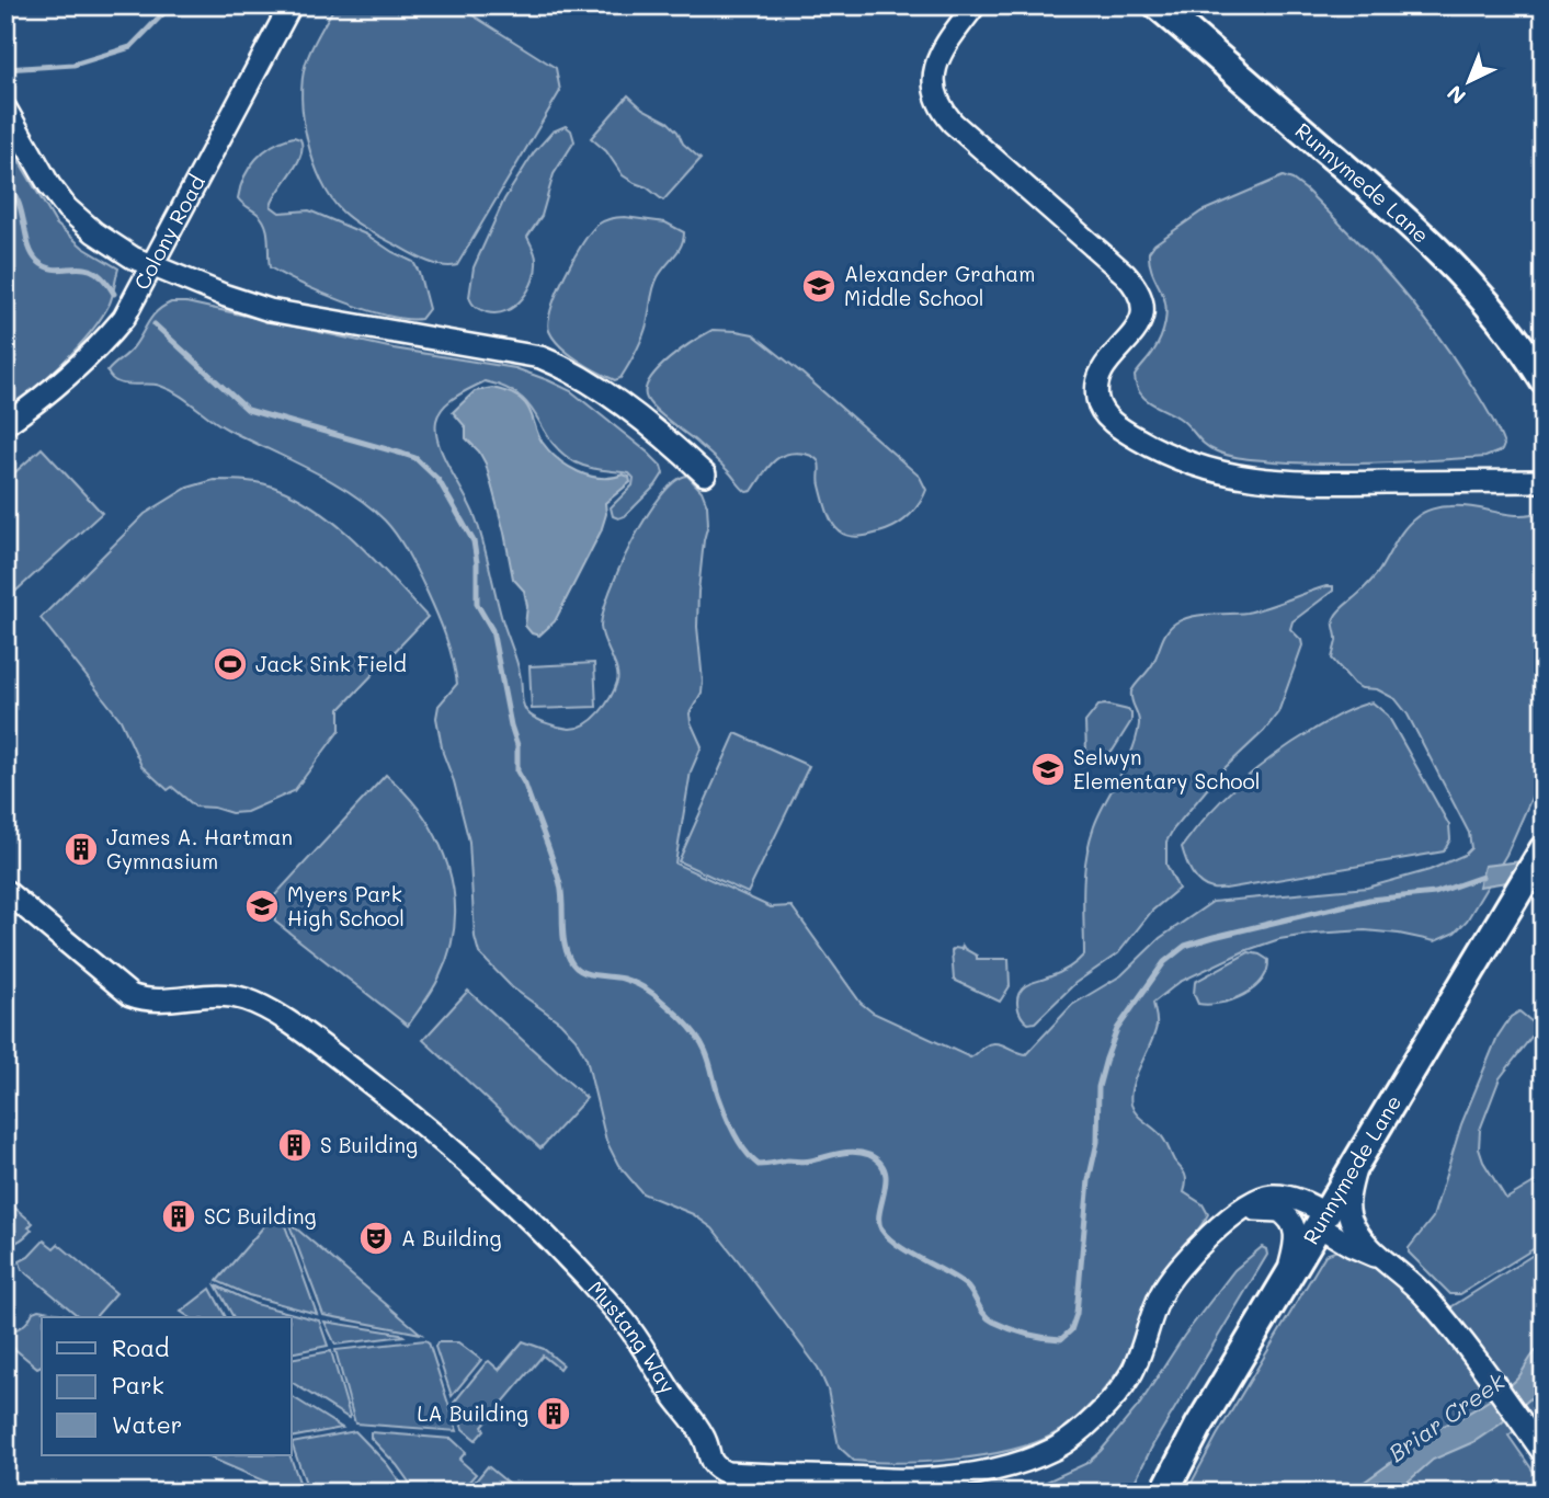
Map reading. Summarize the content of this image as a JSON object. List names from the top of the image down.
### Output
{
  "streets": {
    "main road": ["Runnymede Lane"],
    "street": ["Colony Road", "Mustang Way"]
  },
  "crossings": [
    ["Runnymede Lane", "Mustang Way"]
  ],
  "water": ["Briar Creek"],
  "places": {
    "school or university": ["Alexander Graham Middle School", "Selwyn Elementary School", "Myers Park High School"],
    "sports": ["Jack Sink Field"],
    "building": [
      "James A. Hartman Gymnasium",
      "S Building",
      "SC Building",
      "LA Building"
    ],
    "theatre": ["A Building"]
  },
  "legend": ["Road", "Park", "Water"],
  "north": "bottom left"
}
